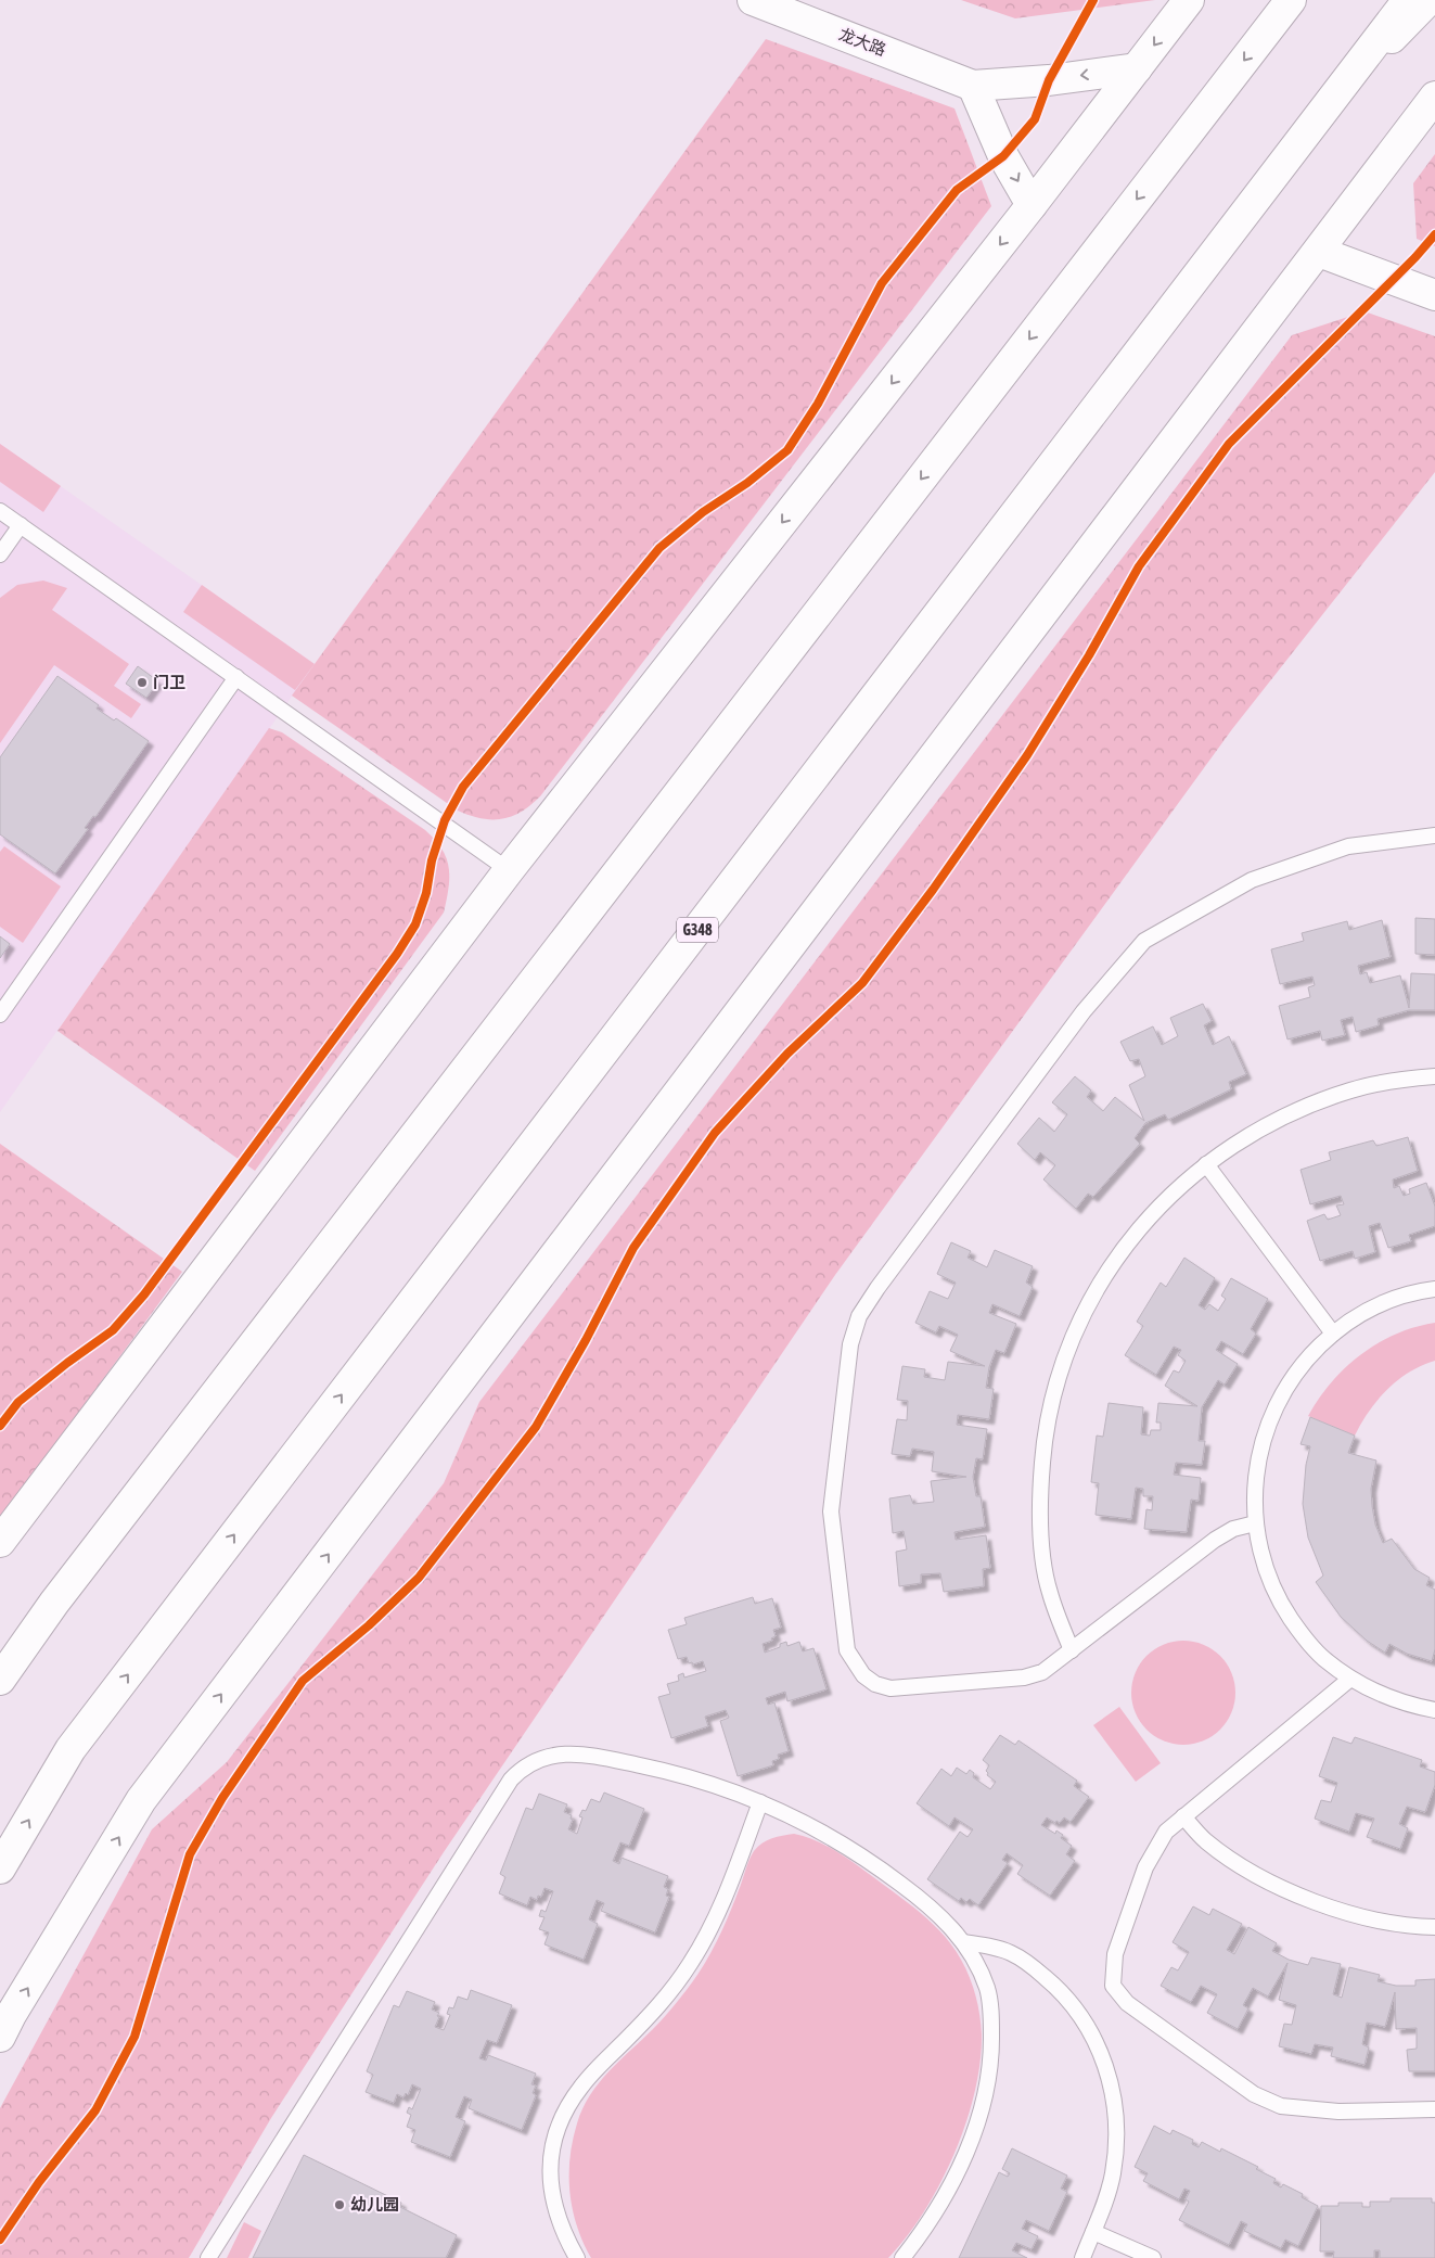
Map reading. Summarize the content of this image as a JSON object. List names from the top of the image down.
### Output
{
  "streets": {
    "main road": ["龙大路", "G348"]
  },
  "places": ["门卫", "幼儿园"]
}
